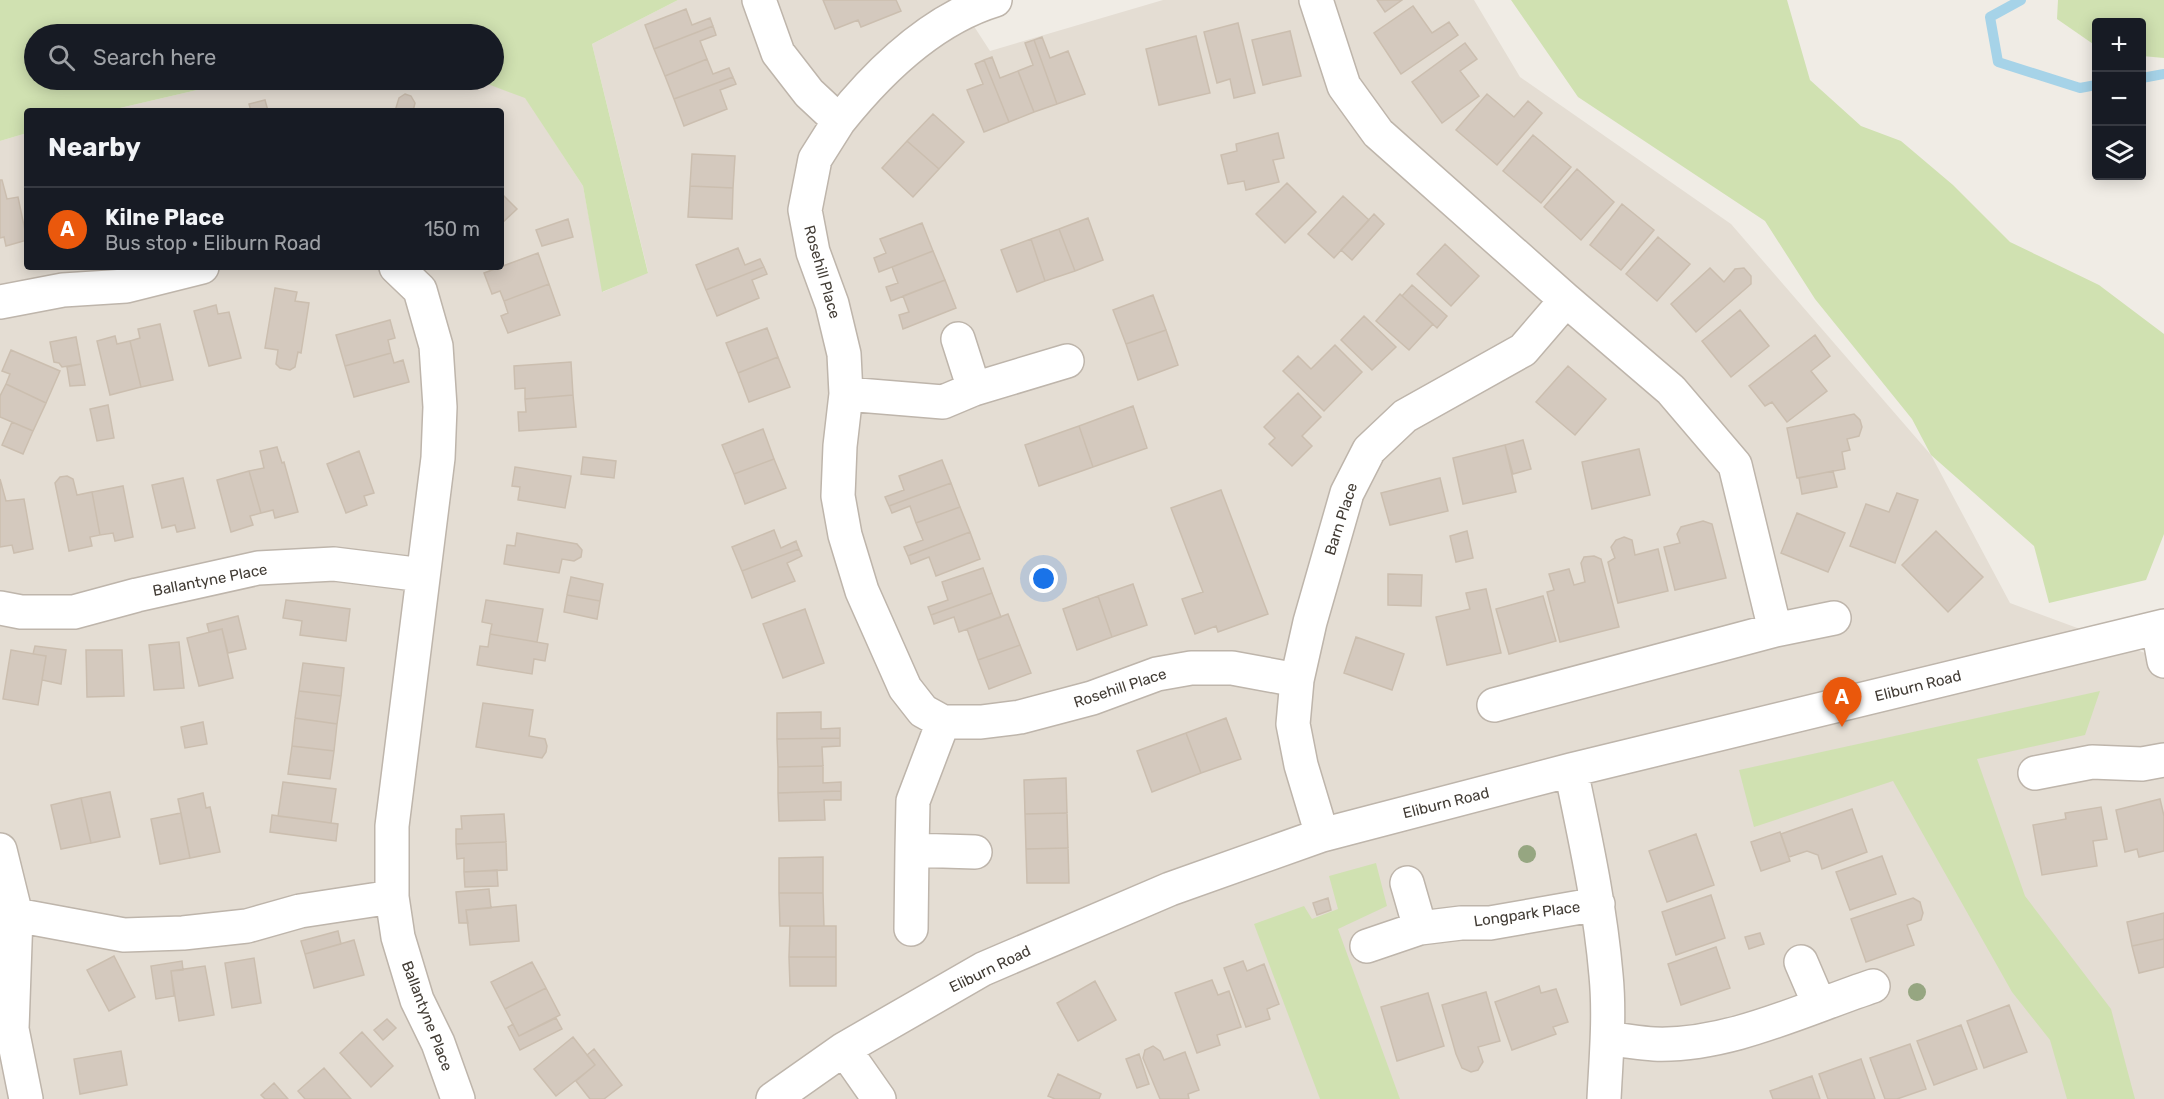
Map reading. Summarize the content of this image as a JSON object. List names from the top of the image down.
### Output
{
  "streets": {
    "street": [
      "Rosehill Place",
      "Barn Place",
      "Ballantyne Place",
      "Eliburn Road",
      "Longpark Place"
    ]
  },
  "crossings": [
    ["Rosehill Place", "Barn Place"],
    ["Barn Place", "Eliburn Road"],
    ["Eliburn Road", "Longpark Place"]
  ],
  "page": {
    "map_buttons": ["+", "−"],
    "search": "Search here",
    "heading": "Nearby",
    "list": [
      {
        "mark": "A",
        "name": "Kilne Place",
        "note": "Bus stop · Eliburn Road",
        "value": "150 m"
      }
    ],
    "pins": "A"
  }
}
